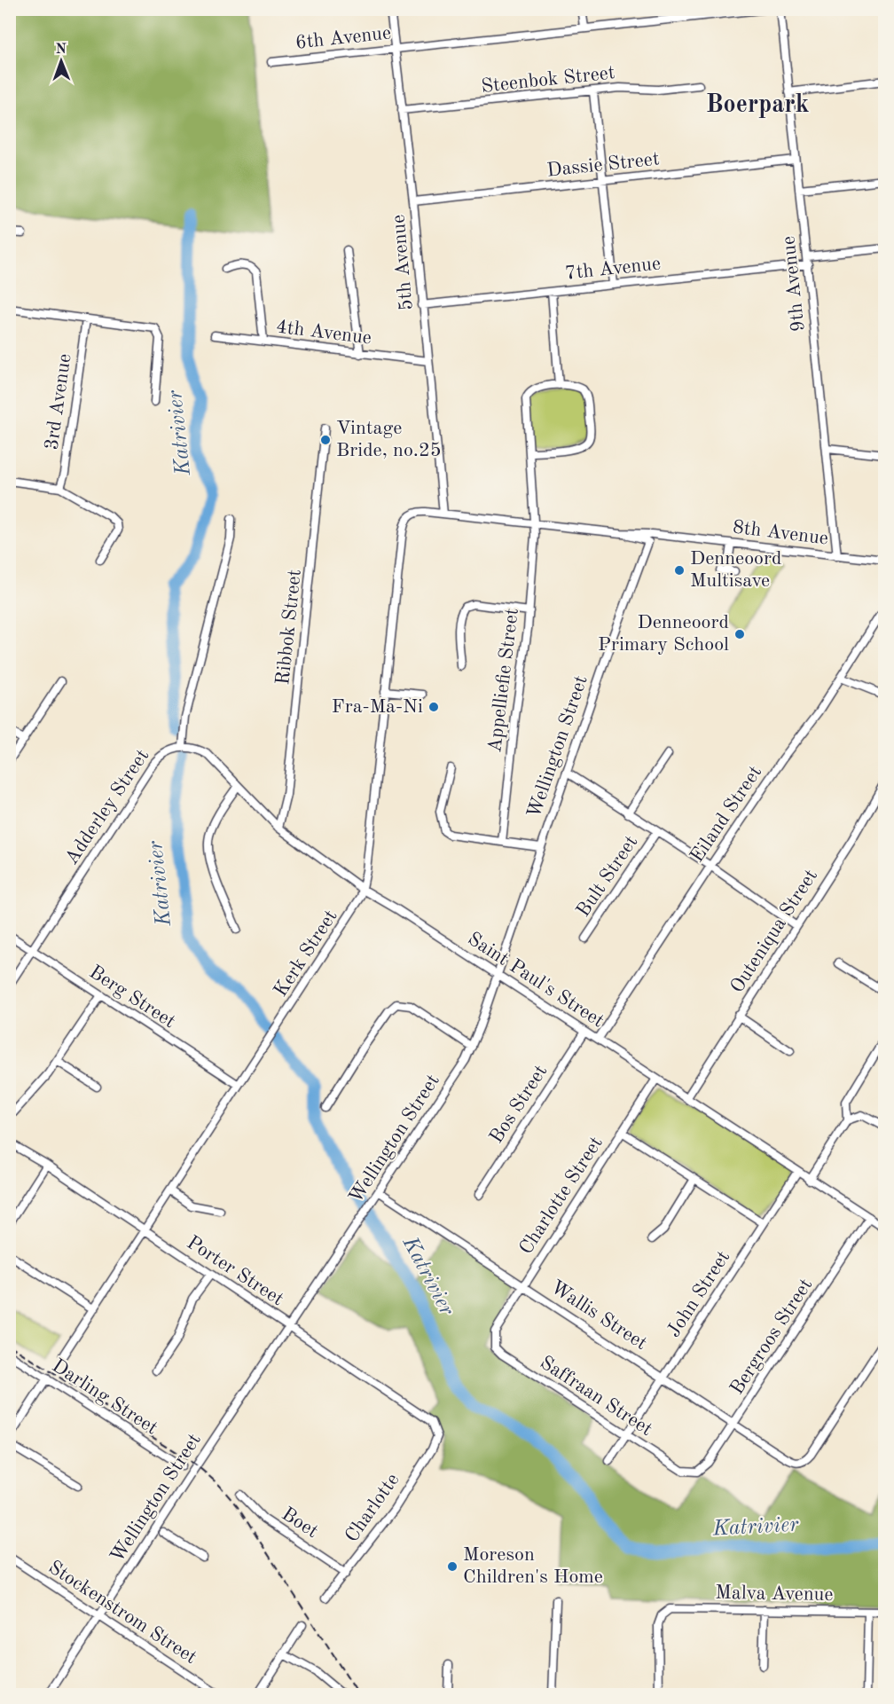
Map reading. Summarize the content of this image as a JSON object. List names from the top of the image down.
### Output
{
  "streets": {
    "street": [
      "6th Avenue",
      "Steenbok Street",
      "Dassie Street",
      "5th Avenue",
      "7th Avenue",
      "9th Avenue",
      "4th Avenue",
      "3rd Avenue",
      "8th Avenue",
      "Ribbok Street",
      "Appelliefie Street",
      "Wellington Street",
      "Adderley Street",
      "Eiland Street",
      "Bult Street",
      "Outeniqua Street",
      "Kerk Street",
      "Saint Paul's Street",
      "Berg Street",
      "Bos Street",
      "Charlotte Street",
      "Porter Street",
      "John Street",
      "Wallis Street",
      "Bergroos Street",
      "Saffraan Street",
      "Darling Street",
      "Charlotte",
      "Boet",
      "Malva Avenue",
      "Stockenstrom Street"
    ]
  },
  "crossings": [
    ["6th Avenue", "5th Avenue"],
    ["Steenbok Street", "5th Avenue"],
    ["Dassie Street", "5th Avenue"],
    ["Dassie Street", "9th Avenue"],
    ["5th Avenue", "7th Avenue"],
    ["5th Avenue", "4th Avenue"],
    ["5th Avenue", "8th Avenue"],
    ["7th Avenue", "9th Avenue"],
    ["9th Avenue", "8th Avenue"],
    ["8th Avenue", "Appelliefie Street"],
    ["8th Avenue", "Wellington Street"],
    ["8th Avenue", "Kerk Street"],
    ["Ribbok Street", "Saint Paul's Street"],
    ["Wellington Street", "Saint Paul's Street"],
    ["Wellington Street", "Porter Street"],
    ["Wellington Street", "Wallis Street"],
    ["Wellington Street", "Stockenstrom Street"],
    ["Adderley Street", "Saint Paul's Street"],
    ["Adderley Street", "Berg Street"],
    ["Eiland Street", "Saint Paul's Street"],
    ["Outeniqua Street", "Saint Paul's Street"],
    ["Kerk Street", "Saint Paul's Street"],
    ["Kerk Street", "Berg Street"],
    ["Kerk Street", "Porter Street"],
    ["Saint Paul's Street", "Bos Street"],
    ["Saint Paul's Street", "Charlotte Street"],
    ["Saint Paul's Street", "John Street"],
    ["Saint Paul's Street", "Bergroos Street"],
    ["Charlotte Street", "Wallis Street"],
    ["Charlotte Street", "Saffraan Street"],
    ["Porter Street", "Charlotte"],
    ["John Street", "Wallis Street"],
    ["John Street", "Saffraan Street"],
    ["Wallis Street", "Bergroos Street"],
    ["Bergroos Street", "Saffraan Street"],
    ["Charlotte", "Boet"]
  ],
  "districts": ["Boerpark"],
  "water": ["Katrivier"],
  "places": [
    "Vintage Bride, no.25",
    "Denneoord Multisave",
    "Denneoord Primary School",
    "Fra-Ma-Ni",
    "Moreson Children's Home"
  ],
  "north": "top"
}
